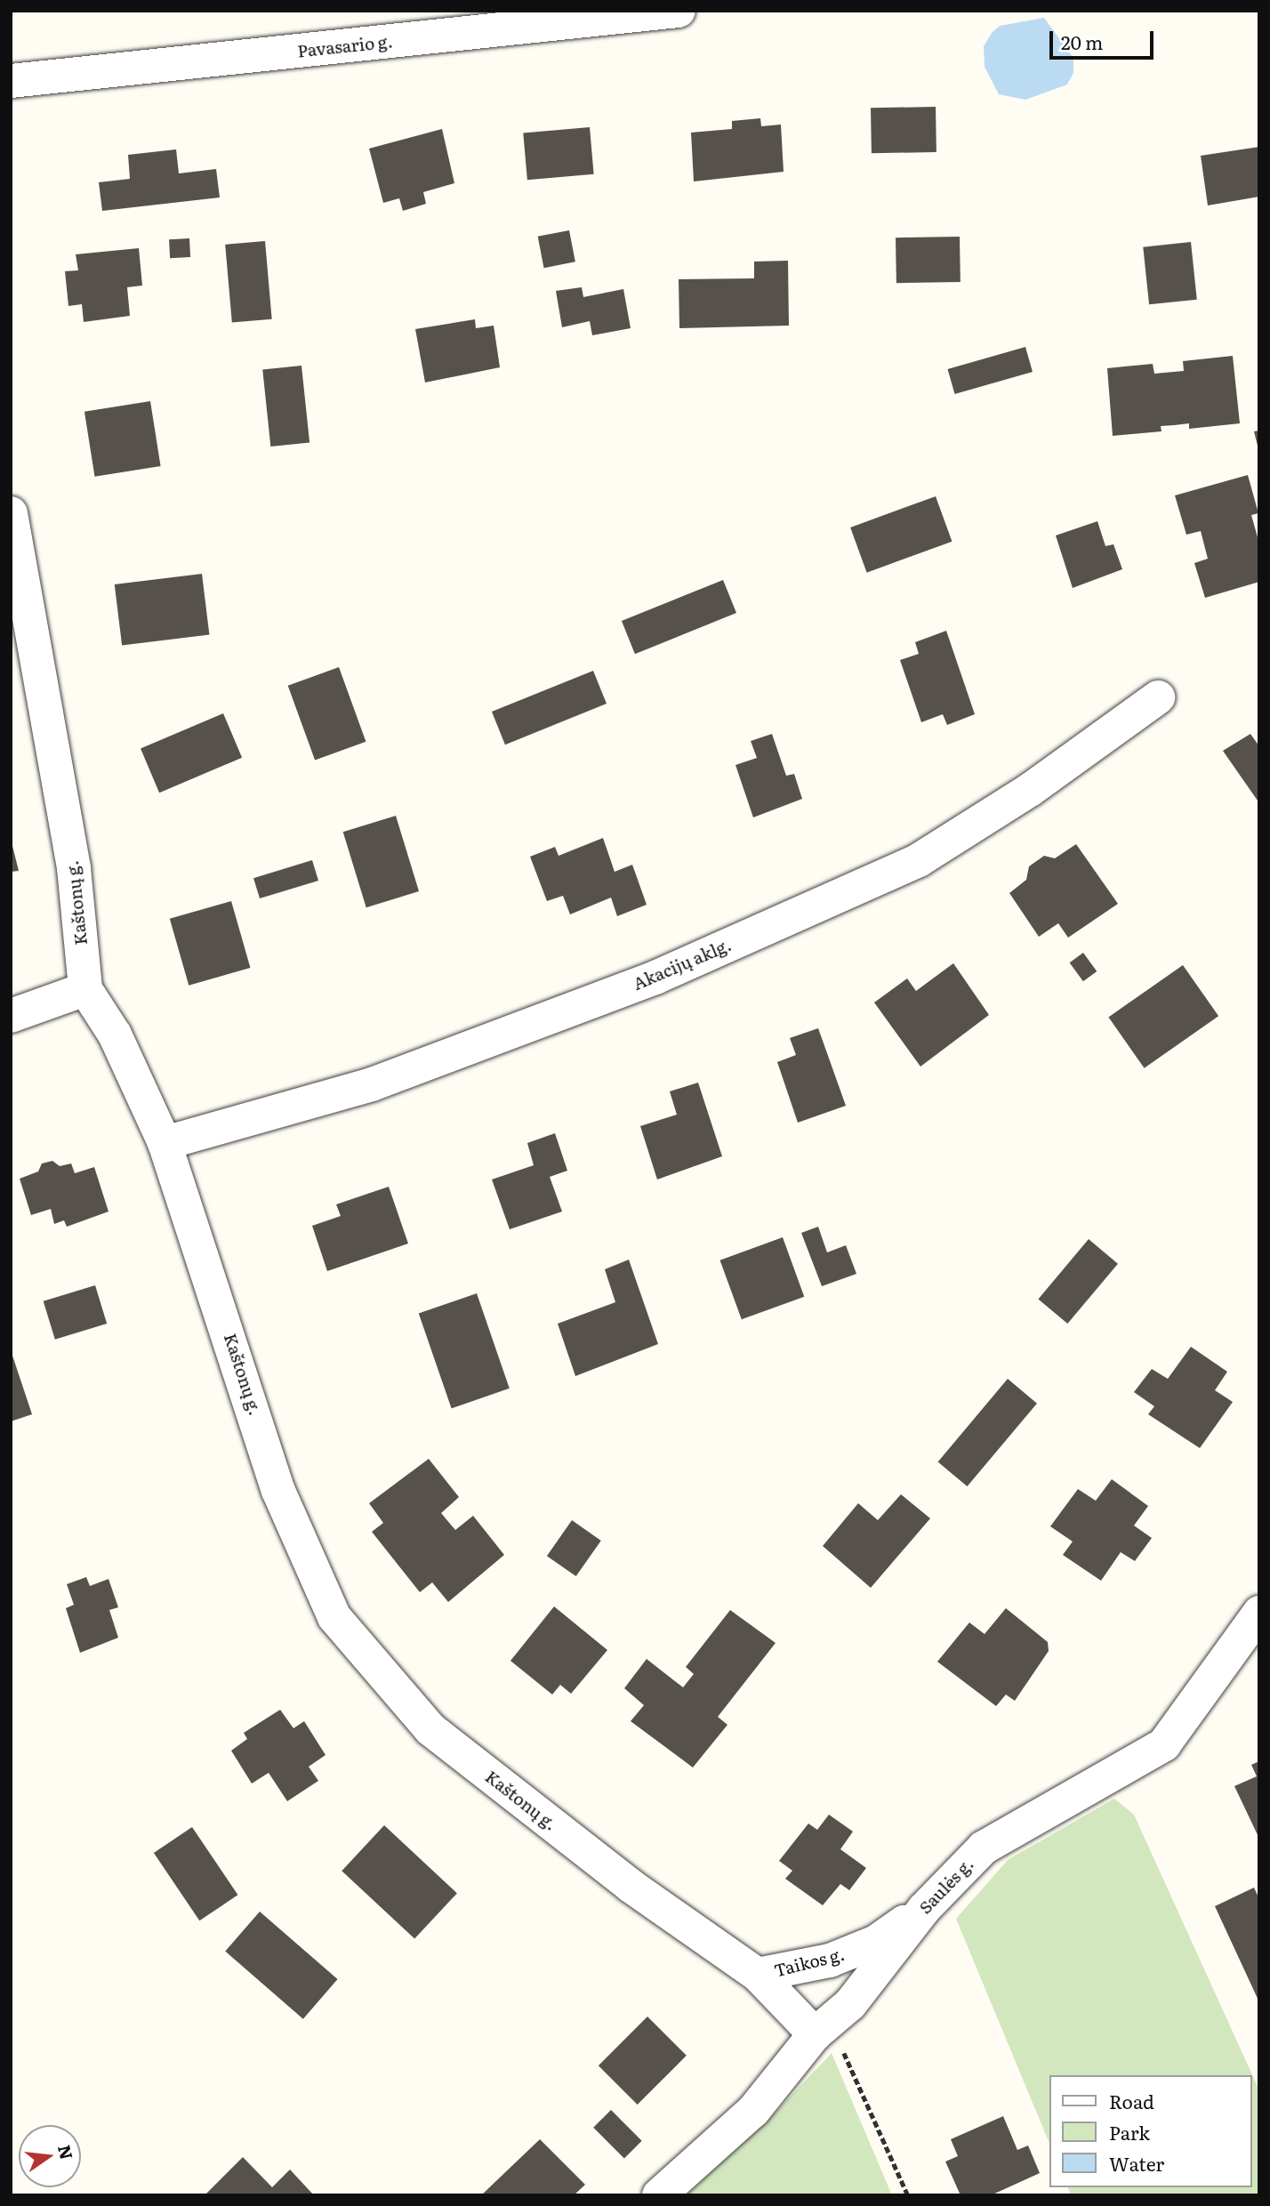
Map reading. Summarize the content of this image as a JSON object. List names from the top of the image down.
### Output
{
  "streets": {
    "street": [
      "Pavasario g.",
      "Kaštonų g.",
      "Akacijų aklg.",
      "Saulės g.",
      "Taikos g."
    ]
  },
  "crossings": [
    ["Kaštonų g.", "Akacijų aklg."],
    ["Kaštonų g.", "Saulės g."],
    ["Kaštonų g.", "Taikos g."],
    ["Saulės g.", "Taikos g."]
  ],
  "legend": ["Road", "Park", "Water"],
  "scale_bar": "20 m",
  "north": "right"
}
